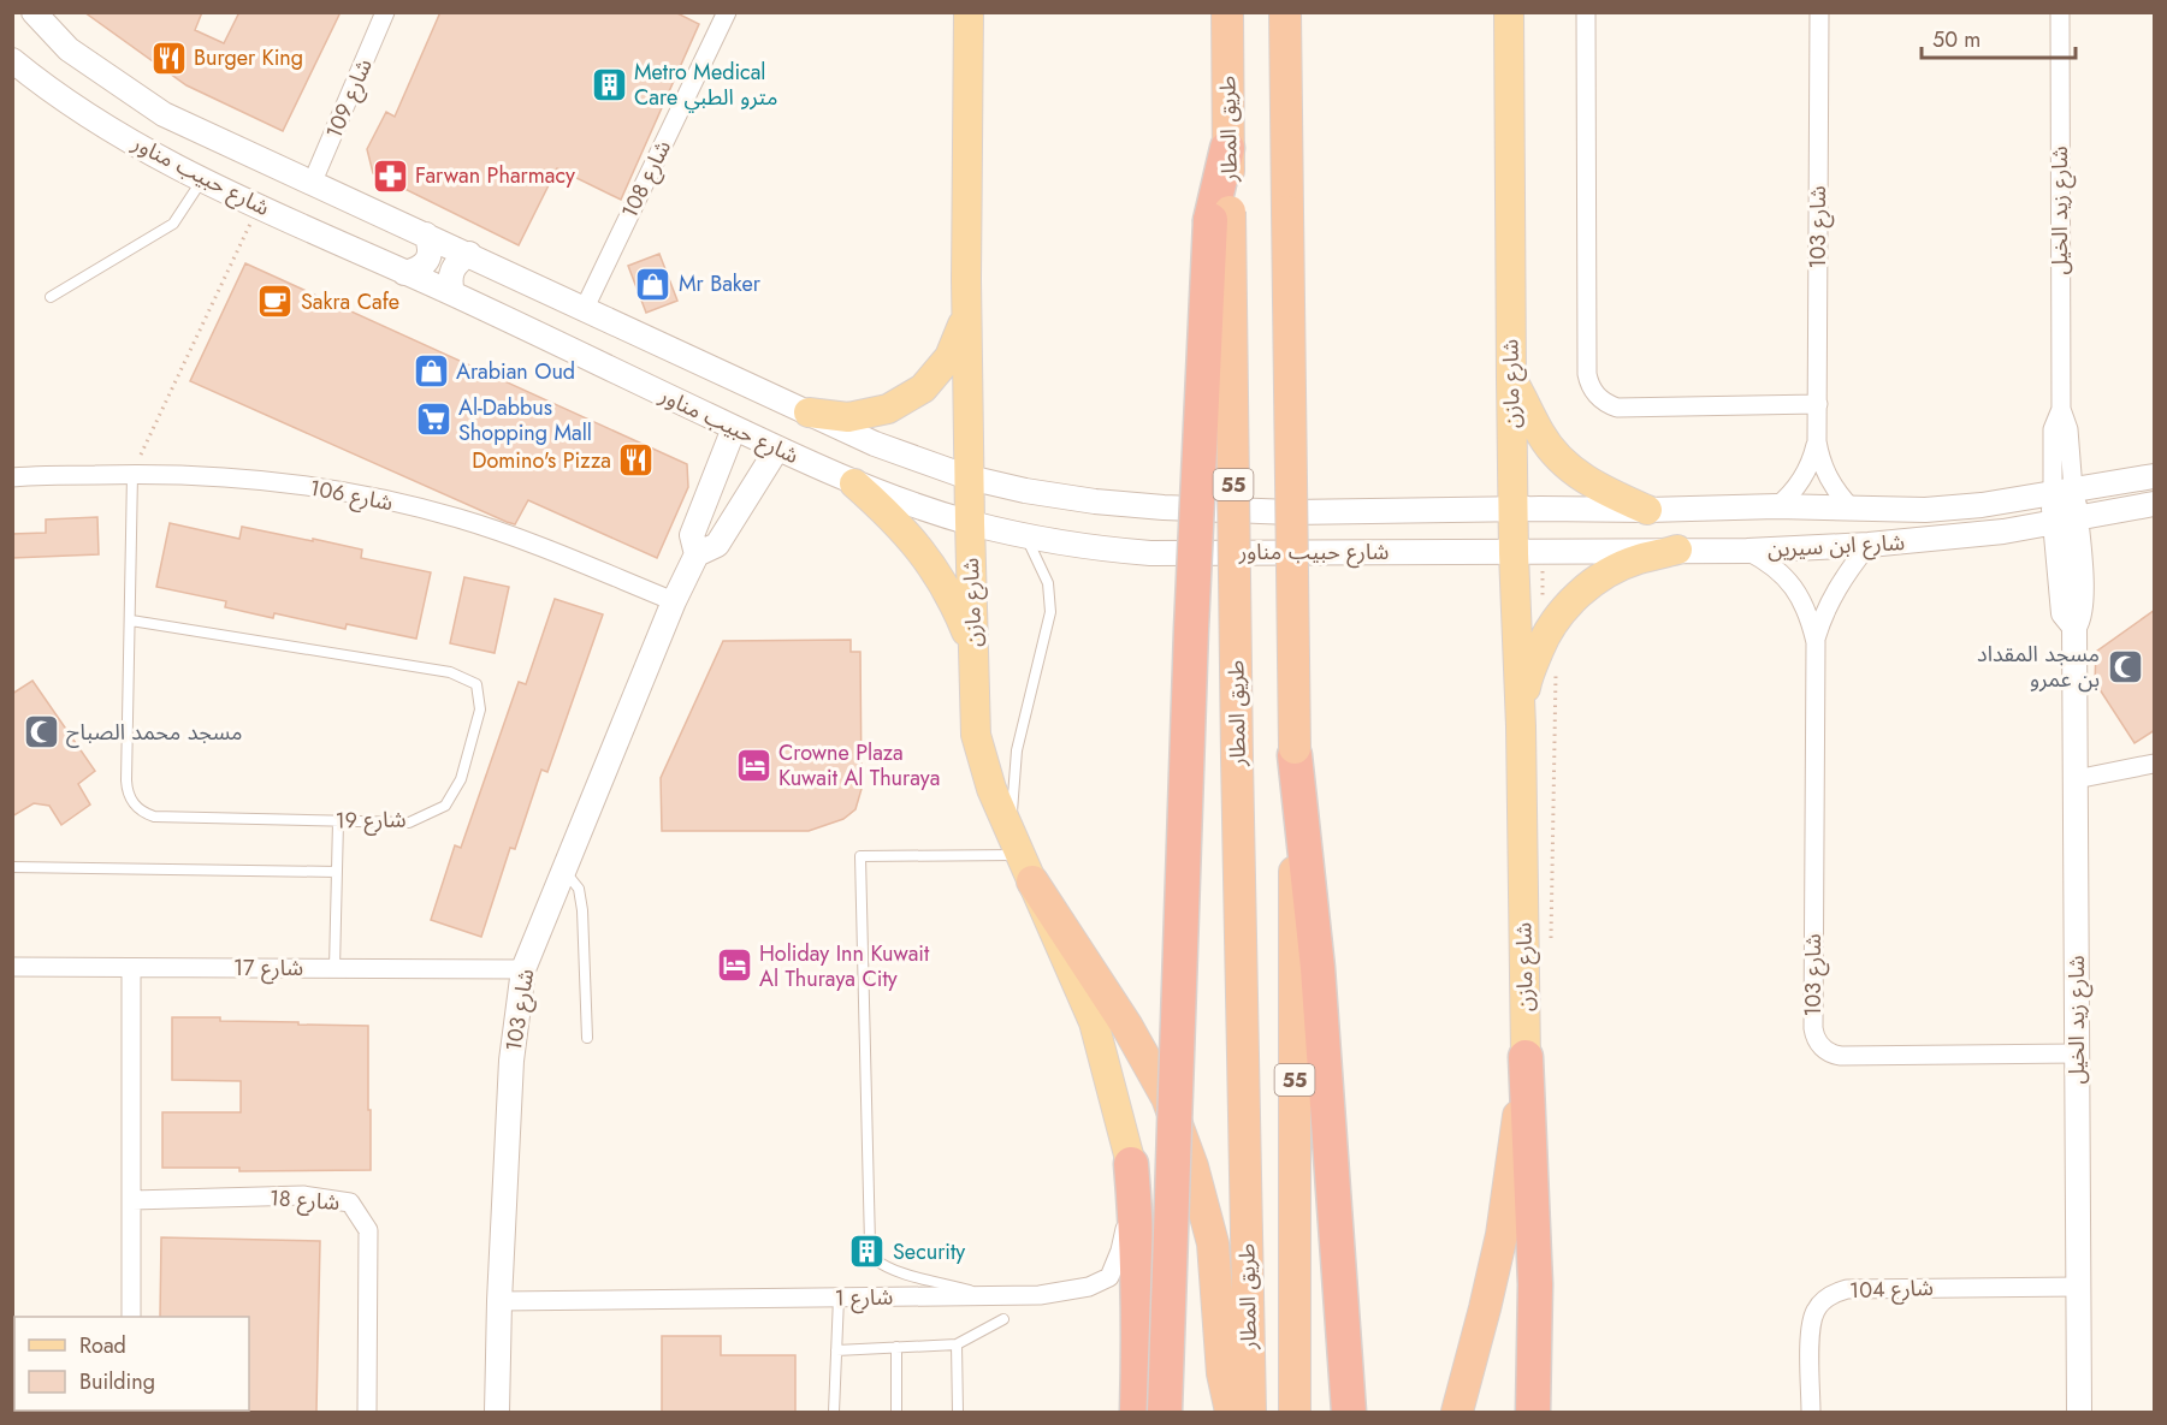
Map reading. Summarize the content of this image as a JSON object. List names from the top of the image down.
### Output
{
  "streets": {
    "highway": ["طريق المطار", "55"],
    "main road": ["شارع مازن"],
    "street": [
      "شارع 109",
      "شارع حبيب مناور",
      "شارع 108",
      "شارع زيد الخيل",
      "شارع 103",
      "شارع 106",
      "شارع ابن سيرين",
      "شارع 17",
      "شارع 18",
      "شارع 104",
      "شارع 1"
    ],
    "lane": ["شارع 19"]
  },
  "crossings": [
    ["شارع 109", "شارع حبيب مناور"],
    ["شارع حبيب مناور", "شارع 108"],
    ["شارع حبيب مناور", "شارع 103"],
    ["شارع حبيب مناور", "شارع مازن"],
    ["شارع حبيب مناور", "شارع ابن سيرين"],
    ["شارع زيد الخيل", "شارع 103"],
    ["شارع زيد الخيل", "شارع ابن سيرين"],
    ["شارع زيد الخيل", "شارع 104"],
    ["شارع 103", "شارع 106"],
    ["شارع 103", "شارع ابن سيرين"],
    ["شارع 103", "شارع 17"],
    ["شارع 103", "شارع 1"],
    ["شارع مازن", "شارع ابن سيرين"],
    ["شارع مازن", "شارع 1"],
    ["شارع 106", "شارع 19"]
  ],
  "places": {
    "restaurant": ["Burger King", "Domino's Pizza"],
    "building": ["Metro Medical Care مترو الطبي", "Security"],
    "pharmacy": ["Farwan Pharmacy"],
    "shop": ["Mr Baker", "Arabian Oud"],
    "cafe": ["Sakra Cafe"],
    "supermarket": ["Al-Dabbus Shopping Mall"],
    "mosque": ["مسجد المقداد بن عمرو", "مسجد محمد الصباح"],
    "hotel": ["Crowne Plaza Kuwait Al Thuraya", "Holiday Inn Kuwait Al Thuraya City"]
  },
  "legend": ["Road", "Building"],
  "scale_bar": "50 m"
}
